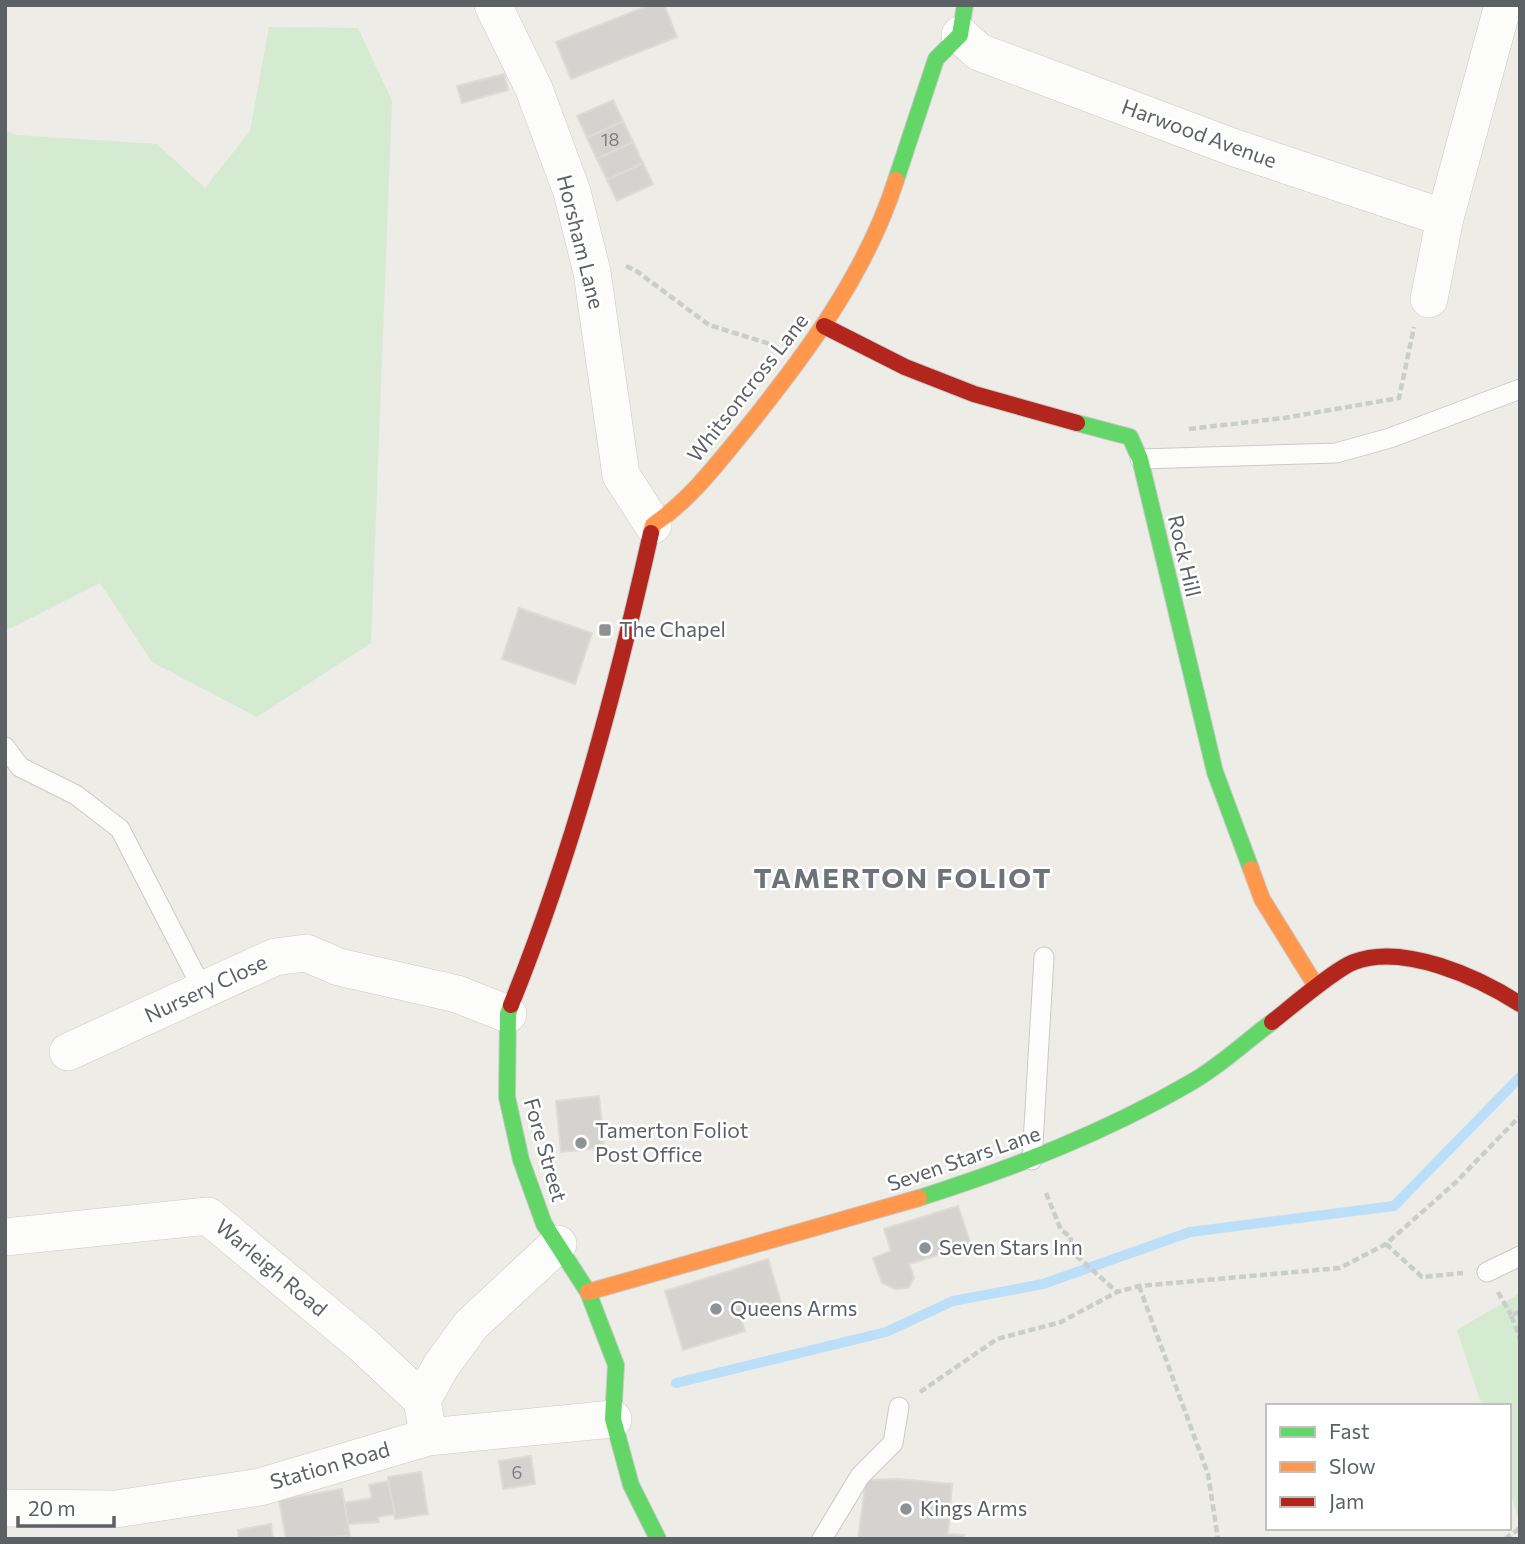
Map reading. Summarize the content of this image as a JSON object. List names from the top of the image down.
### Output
{
  "streets": {
    "street": [
      "Harwood Avenue",
      "Horsham Lane",
      "Whitsoncross Lane",
      "Rock Hill",
      "Nursery Close",
      "Fore Street",
      "Seven Stars Lane",
      "Warleigh Road",
      "Station Road"
    ]
  },
  "crossings": [
    ["Harwood Avenue", "Whitsoncross Lane"],
    ["Horsham Lane", "Whitsoncross Lane"],
    ["Horsham Lane", "Fore Street"],
    ["Whitsoncross Lane", "Rock Hill"],
    ["Whitsoncross Lane", "Fore Street"],
    ["Rock Hill", "Seven Stars Lane"],
    ["Nursery Close", "Fore Street"],
    ["Fore Street", "Seven Stars Lane"],
    ["Fore Street", "Station Road"]
  ],
  "districts": ["TAMERTON FOLIOT"],
  "places": {
    "transit": ["The Chapel"],
    "other": [
      "Tamerton Foliot Post Office",
      "Seven Stars Inn",
      "Queens Arms",
      "Kings Arms"
    ]
  },
  "house_numbers": ["18", "6"],
  "legend": ["Fast", "Slow", "Jam"],
  "scale_bar": "20 m"
}
